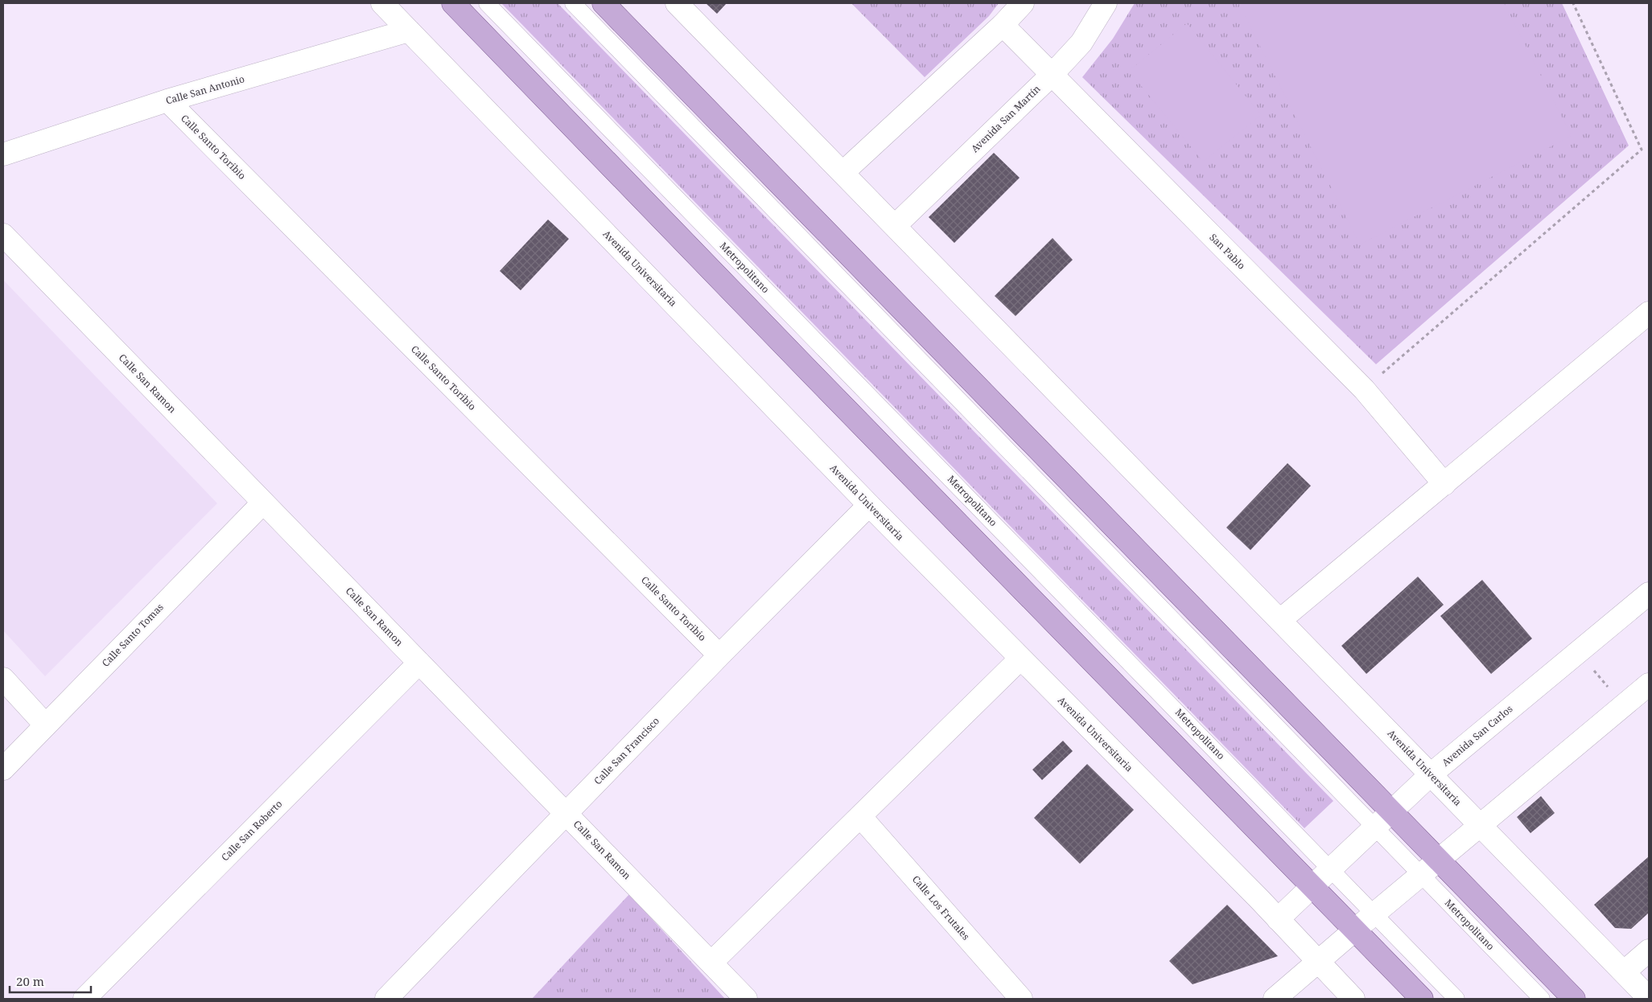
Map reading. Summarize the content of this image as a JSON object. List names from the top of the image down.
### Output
{
  "streets": {
    "street": [
      "Calle San Antonio",
      "Avenida San Martín",
      "Calle Santo Toribio",
      "San Pablo",
      "Avenida Universitaria",
      "Calle San Ramon",
      "Calle Santo Tomas",
      "Avenida San Carlos",
      "Calle San Francisco",
      "Calle San Roberto",
      "Calle Los Frutales"
    ],
    "lane": ["Metropolitano"]
  },
  "crossings": [
    ["Calle San Antonio", "Calle Santo Toribio"],
    ["Calle San Antonio", "Avenida Universitaria"],
    ["Avenida San Martín", "San Pablo"],
    ["Avenida San Martín", "Avenida Universitaria"],
    ["Calle Santo Toribio", "Calle San Francisco"],
    ["Metropolitano", "Avenida San Carlos"],
    ["Avenida Universitaria", "Avenida San Carlos"],
    ["Avenida Universitaria", "Calle San Francisco"],
    ["Calle San Ramon", "Calle Santo Tomas"],
    ["Calle San Ramon", "Calle San Francisco"],
    ["Calle San Ramon", "Calle San Roberto"]
  ],
  "scale_bar": "20 m"
}
